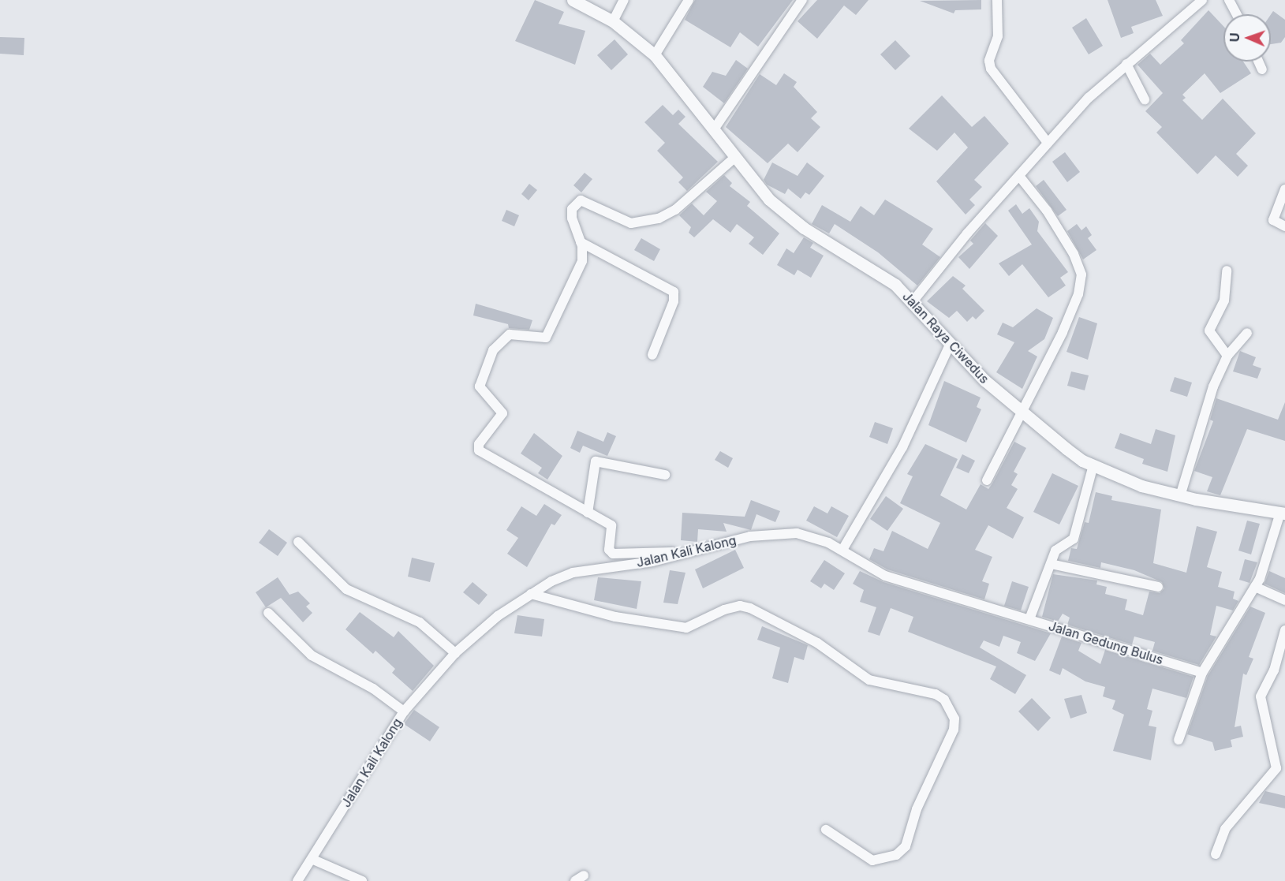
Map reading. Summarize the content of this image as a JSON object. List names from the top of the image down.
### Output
{
  "streets": {
    "street": ["Jalan Raya Ciwedus", "Jalan Kali Kalong", "Jalan Gedung Bulus"]
  },
  "crossings": [
    ["Jalan Kali Kalong", "Jalan Gedung Bulus"]
  ],
  "north": "left"
}
